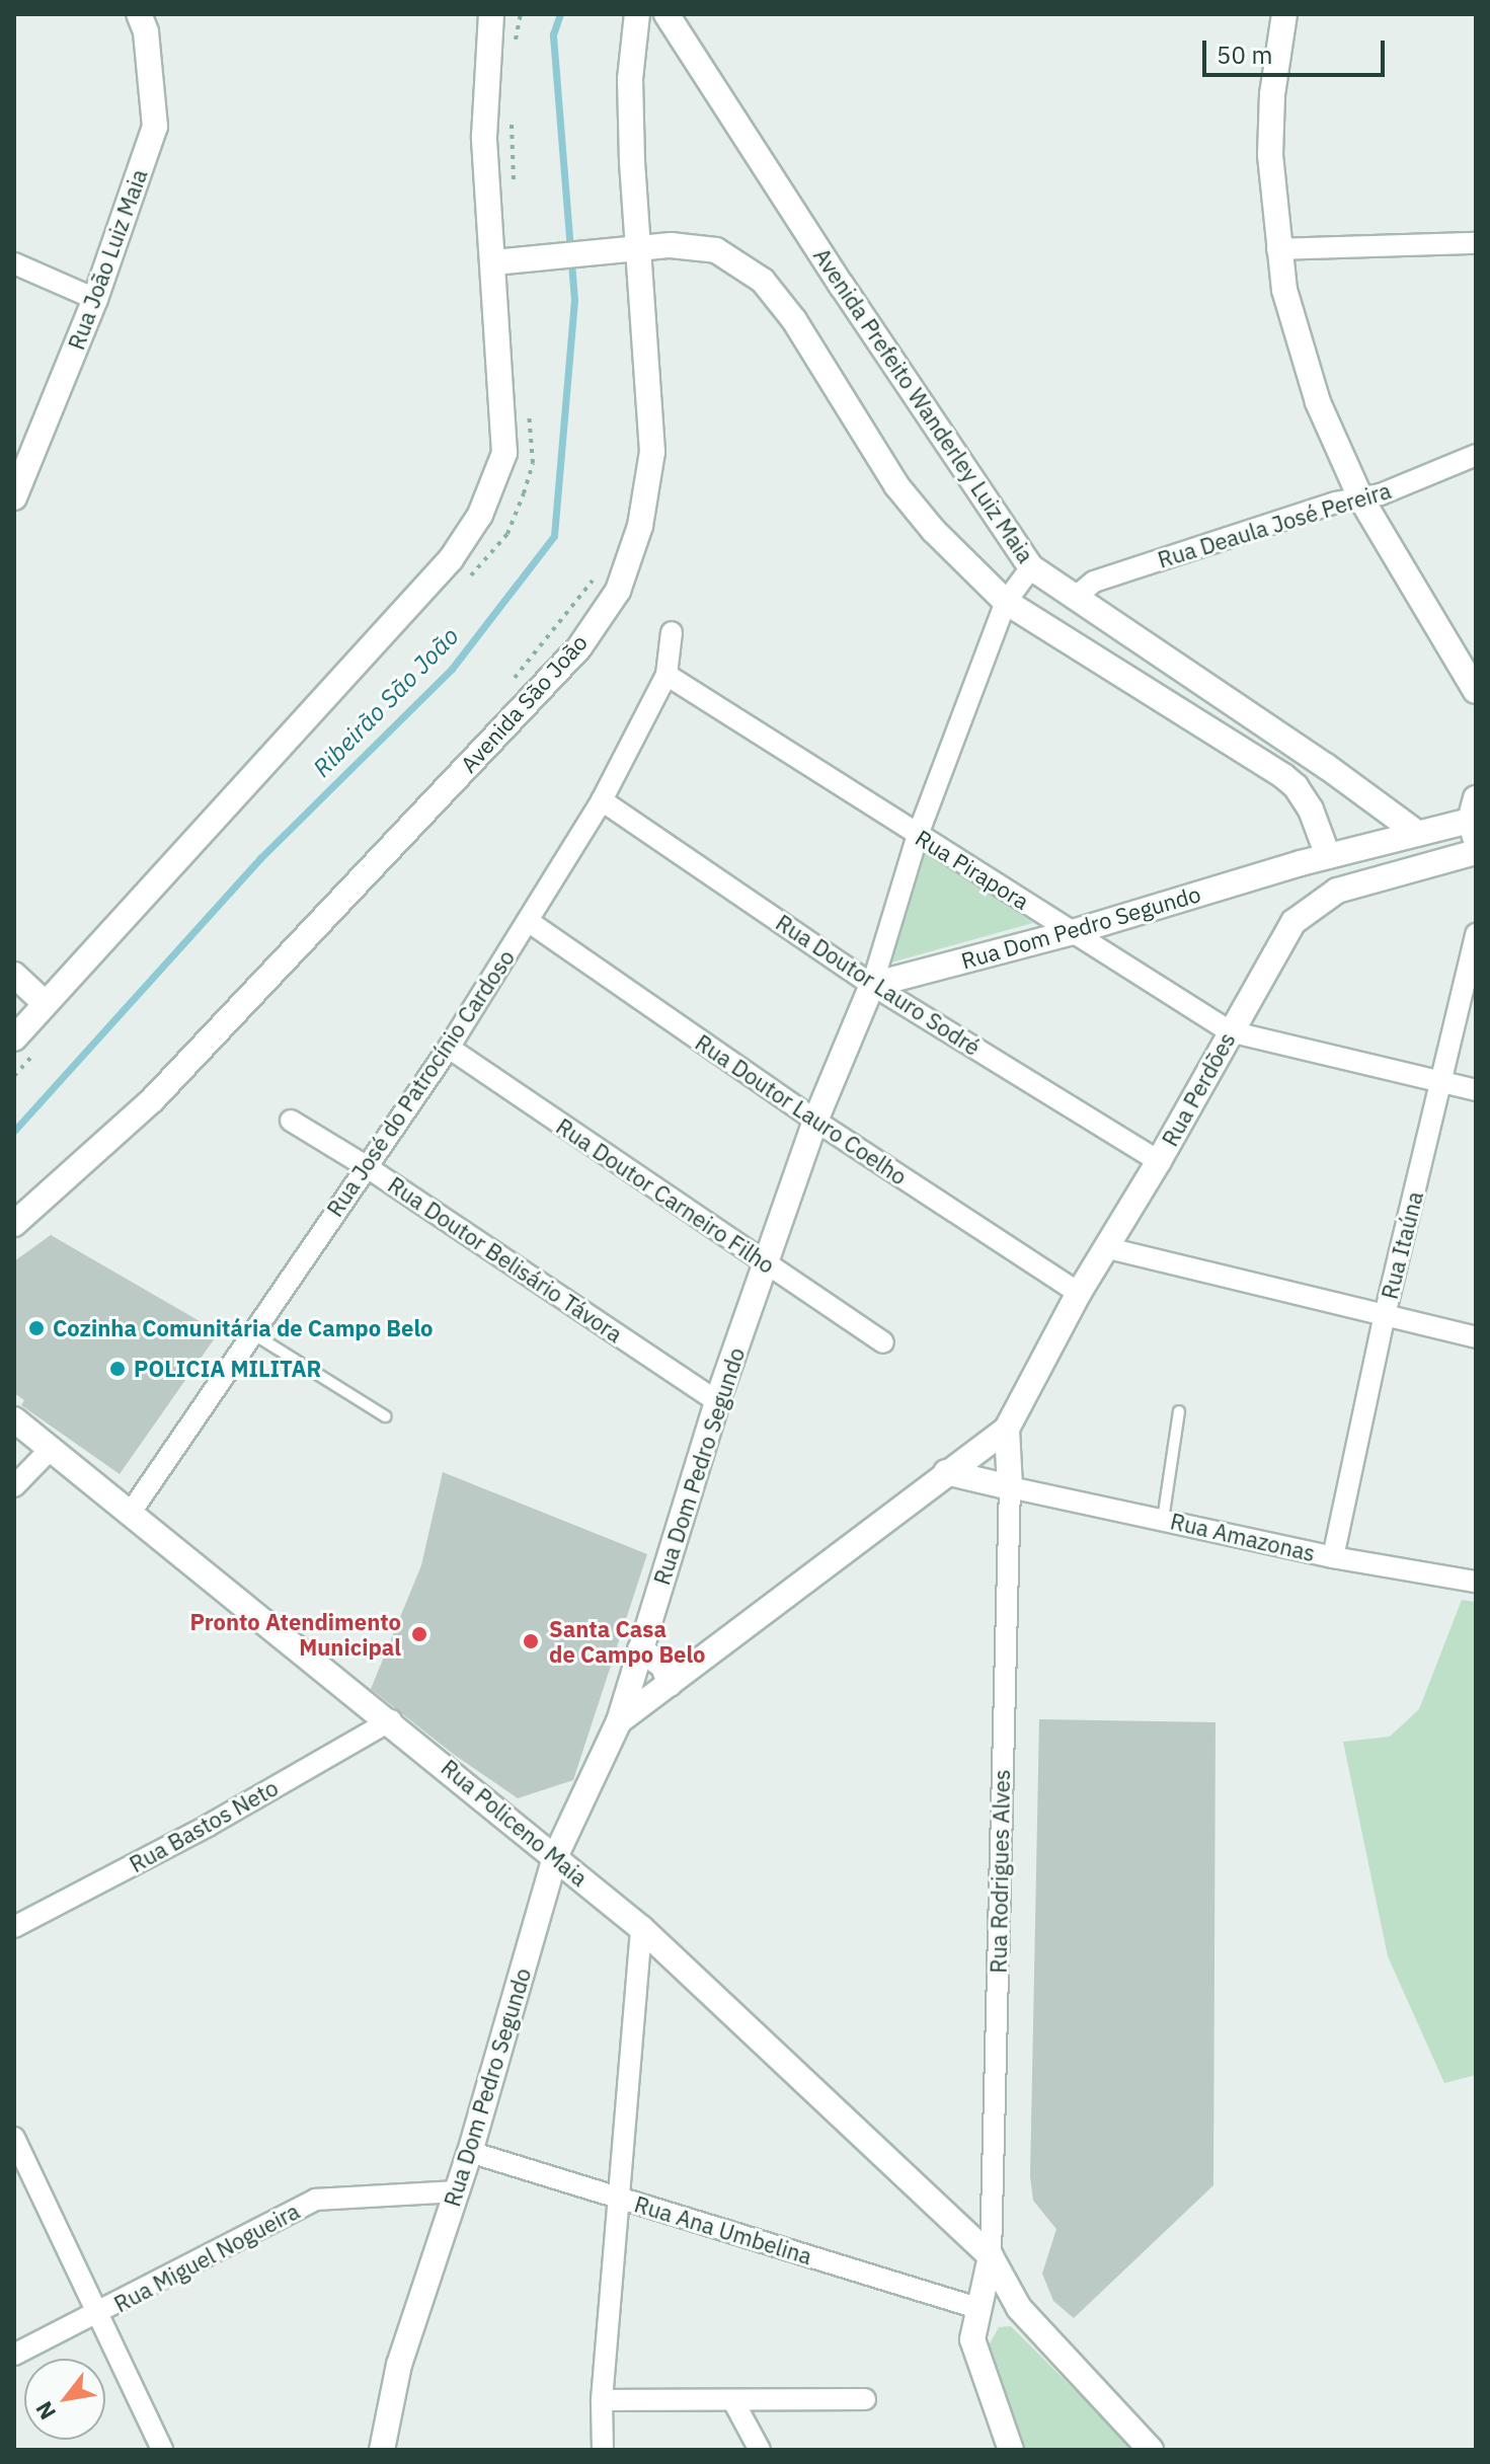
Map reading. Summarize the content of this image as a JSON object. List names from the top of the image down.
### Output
{
  "streets": {
    "street": [
      "Rua João Luiz Maia",
      "Avenida Prefeito Wanderley Luiz Maia",
      "Rua Deaula José Pereira",
      "Avenida São João",
      "Rua Pirapora",
      "Rua Dom Pedro Segundo",
      "Rua Doutor Lauro Sodré",
      "Rua José do Patrocínio Cardoso",
      "Rua Perdões",
      "Rua Doutor Lauro Coelho",
      "Rua Doutor Carneiro Filho",
      "Rua Itaúna",
      "Rua Doutor Belisário Távora",
      "Rua Amazonas",
      "Rua Policeno Maia",
      "Rua Bastos Neto",
      "Rua Rodrigues Alves",
      "Rua Ana Umbelina",
      "Rua Miguel Nogueira"
    ]
  },
  "crossings": [
    ["Avenida Prefeito Wanderley Luiz Maia", "Rua Deaula José Pereira"],
    ["Avenida Prefeito Wanderley Luiz Maia", "Avenida São João"],
    ["Avenida Prefeito Wanderley Luiz Maia", "Rua Dom Pedro Segundo"],
    ["Rua Pirapora", "Rua Dom Pedro Segundo"],
    ["Rua Pirapora", "Rua José do Patrocínio Cardoso"],
    ["Rua Pirapora", "Rua Perdões"],
    ["Rua Pirapora", "Rua Itaúna"],
    ["Rua Dom Pedro Segundo", "Rua Doutor Lauro Sodré"],
    ["Rua Dom Pedro Segundo", "Rua Doutor Lauro Coelho"],
    ["Rua Dom Pedro Segundo", "Rua Doutor Carneiro Filho"],
    ["Rua Dom Pedro Segundo", "Rua Doutor Belisário Távora"],
    ["Rua Dom Pedro Segundo", "Rua Policeno Maia"],
    ["Rua Dom Pedro Segundo", "Rua Ana Umbelina"],
    ["Rua Dom Pedro Segundo", "Rua Miguel Nogueira"],
    ["Rua Doutor Lauro Sodré", "Rua José do Patrocínio Cardoso"],
    ["Rua Doutor Lauro Sodré", "Rua Perdões"],
    ["Rua José do Patrocínio Cardoso", "Rua Doutor Lauro Coelho"],
    ["Rua José do Patrocínio Cardoso", "Rua Doutor Carneiro Filho"],
    ["Rua José do Patrocínio Cardoso", "Rua Doutor Belisário Távora"],
    ["Rua José do Patrocínio Cardoso", "Rua Policeno Maia"],
    ["Rua Perdões", "Rua Doutor Lauro Coelho"],
    ["Rua Itaúna", "Rua Amazonas"],
    ["Rua Amazonas", "Rua Rodrigues Alves"],
    ["Rua Policeno Maia", "Rua Bastos Neto"],
    ["Rua Policeno Maia", "Rua Rodrigues Alves"]
  ],
  "water": ["Ribeirão São João"],
  "places": [
    "Cozinha Comunitária de Campo Belo",
    "POLICIA MILITAR",
    "Pronto Atendimento Municipal",
    "Santa Casa de Campo Belo"
  ],
  "scale_bar": "50 m",
  "north": "bottom left"
}
